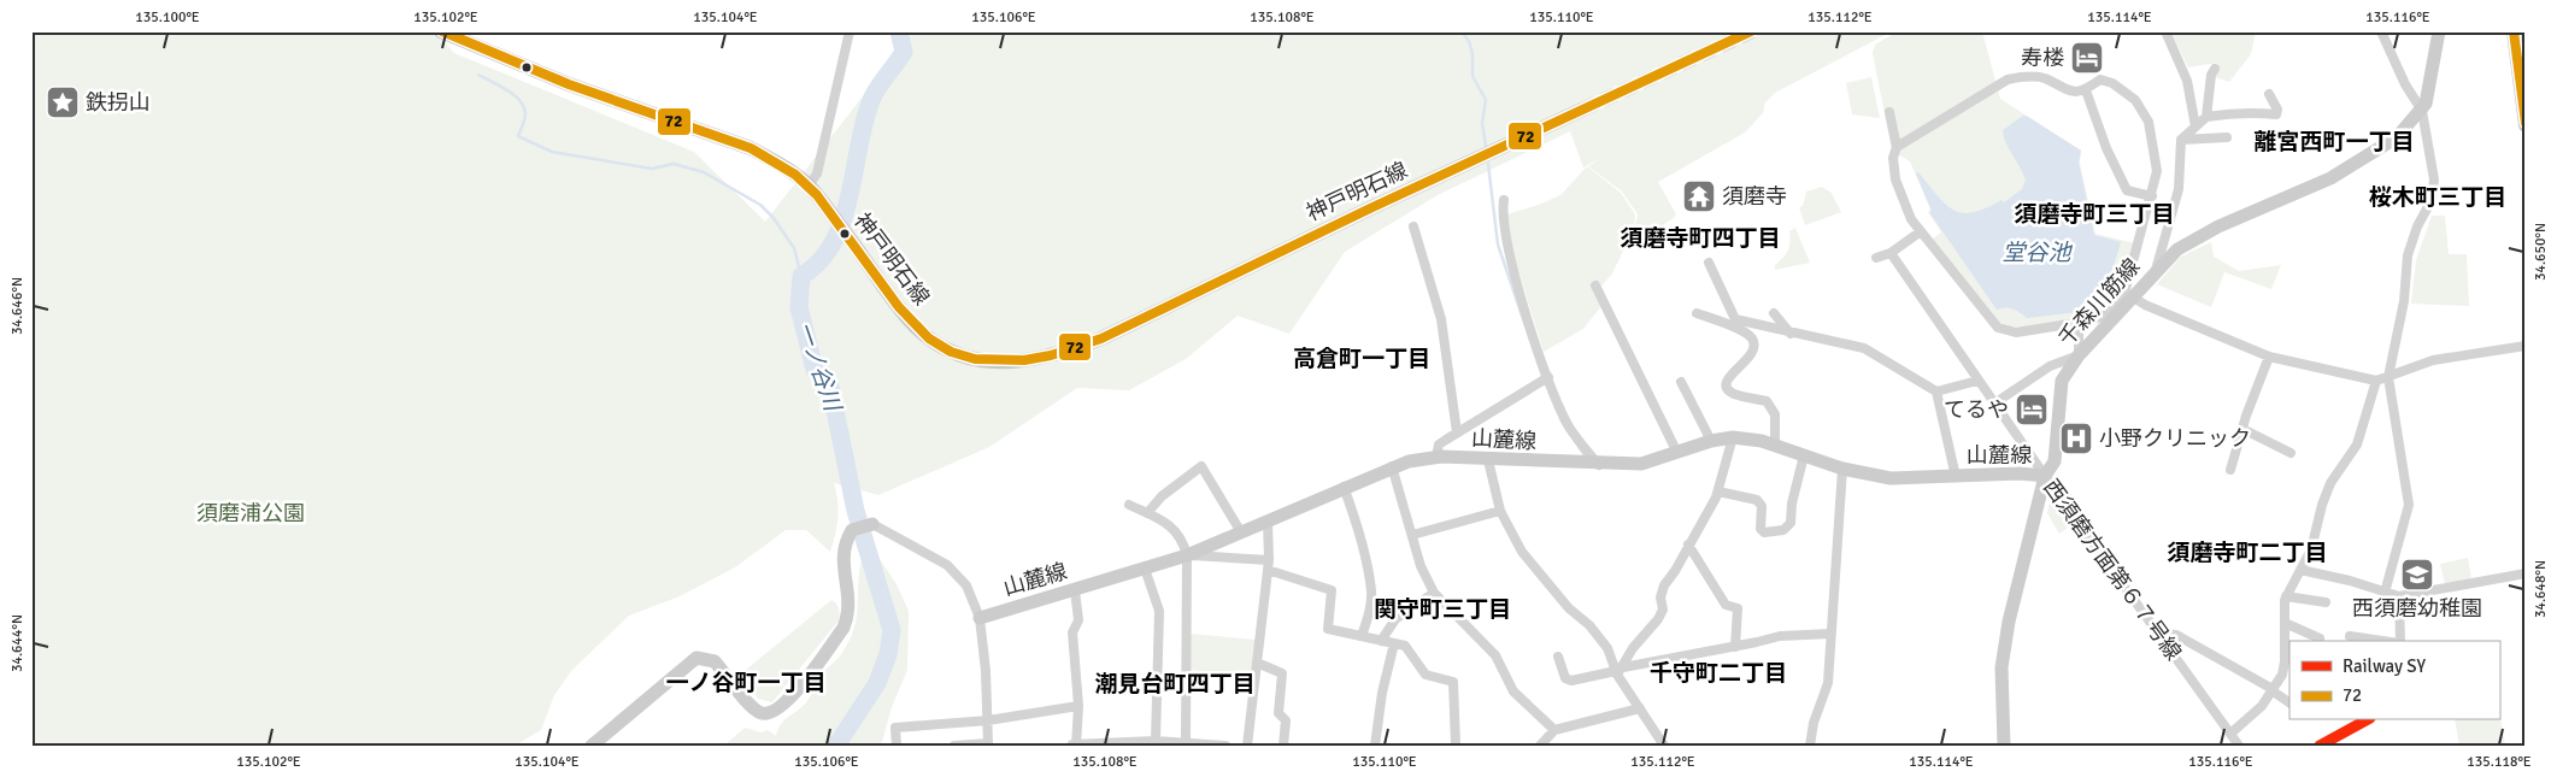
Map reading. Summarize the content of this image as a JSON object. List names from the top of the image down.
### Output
{
  "streets": {
    "main road": ["神戸明石線"],
    "street": ["千森川筋線", "山麓線", "西須磨方面第６７号線"]
  },
  "crossings": [
    ["千森川筋線", "山麓線"],
    ["千森川筋線", "西須磨方面第６７号線"],
    ["山麓線", "西須磨方面第６７号線"]
  ],
  "districts": [
    "離宮西町一丁目",
    "桜木町三丁目",
    "須磨寺町三丁目",
    "須磨寺町四丁目",
    "高倉町一丁目",
    "須磨寺町二丁目",
    "関守町三丁目",
    "千守町二丁目",
    "一ノ谷町一丁目",
    "潮見台町四丁目"
  ],
  "water": ["堂谷池", "一ノ谷川"],
  "parks": ["須磨浦公園"],
  "places": {
    "hotel": ["寿楼", "てるや"],
    "place": ["鉄拐山"],
    "temple": ["須磨寺"],
    "hospital": ["小野クリニック"],
    "school or university": ["西須磨幼稚園"]
  },
  "lines": ["transit line 72", "rail line SY"],
  "legend": ["Railway SY", "72"],
  "coordinates": [
    "135.100°E",
    "135.102°E",
    "135.104°E",
    "135.106°E",
    "135.108°E",
    "135.110°E",
    "135.112°E",
    "135.114°E",
    "135.116°E",
    "34.650°N",
    "34.646°N",
    "34.648°N",
    "34.644°N",
    "135.118°E"
  ]
}
